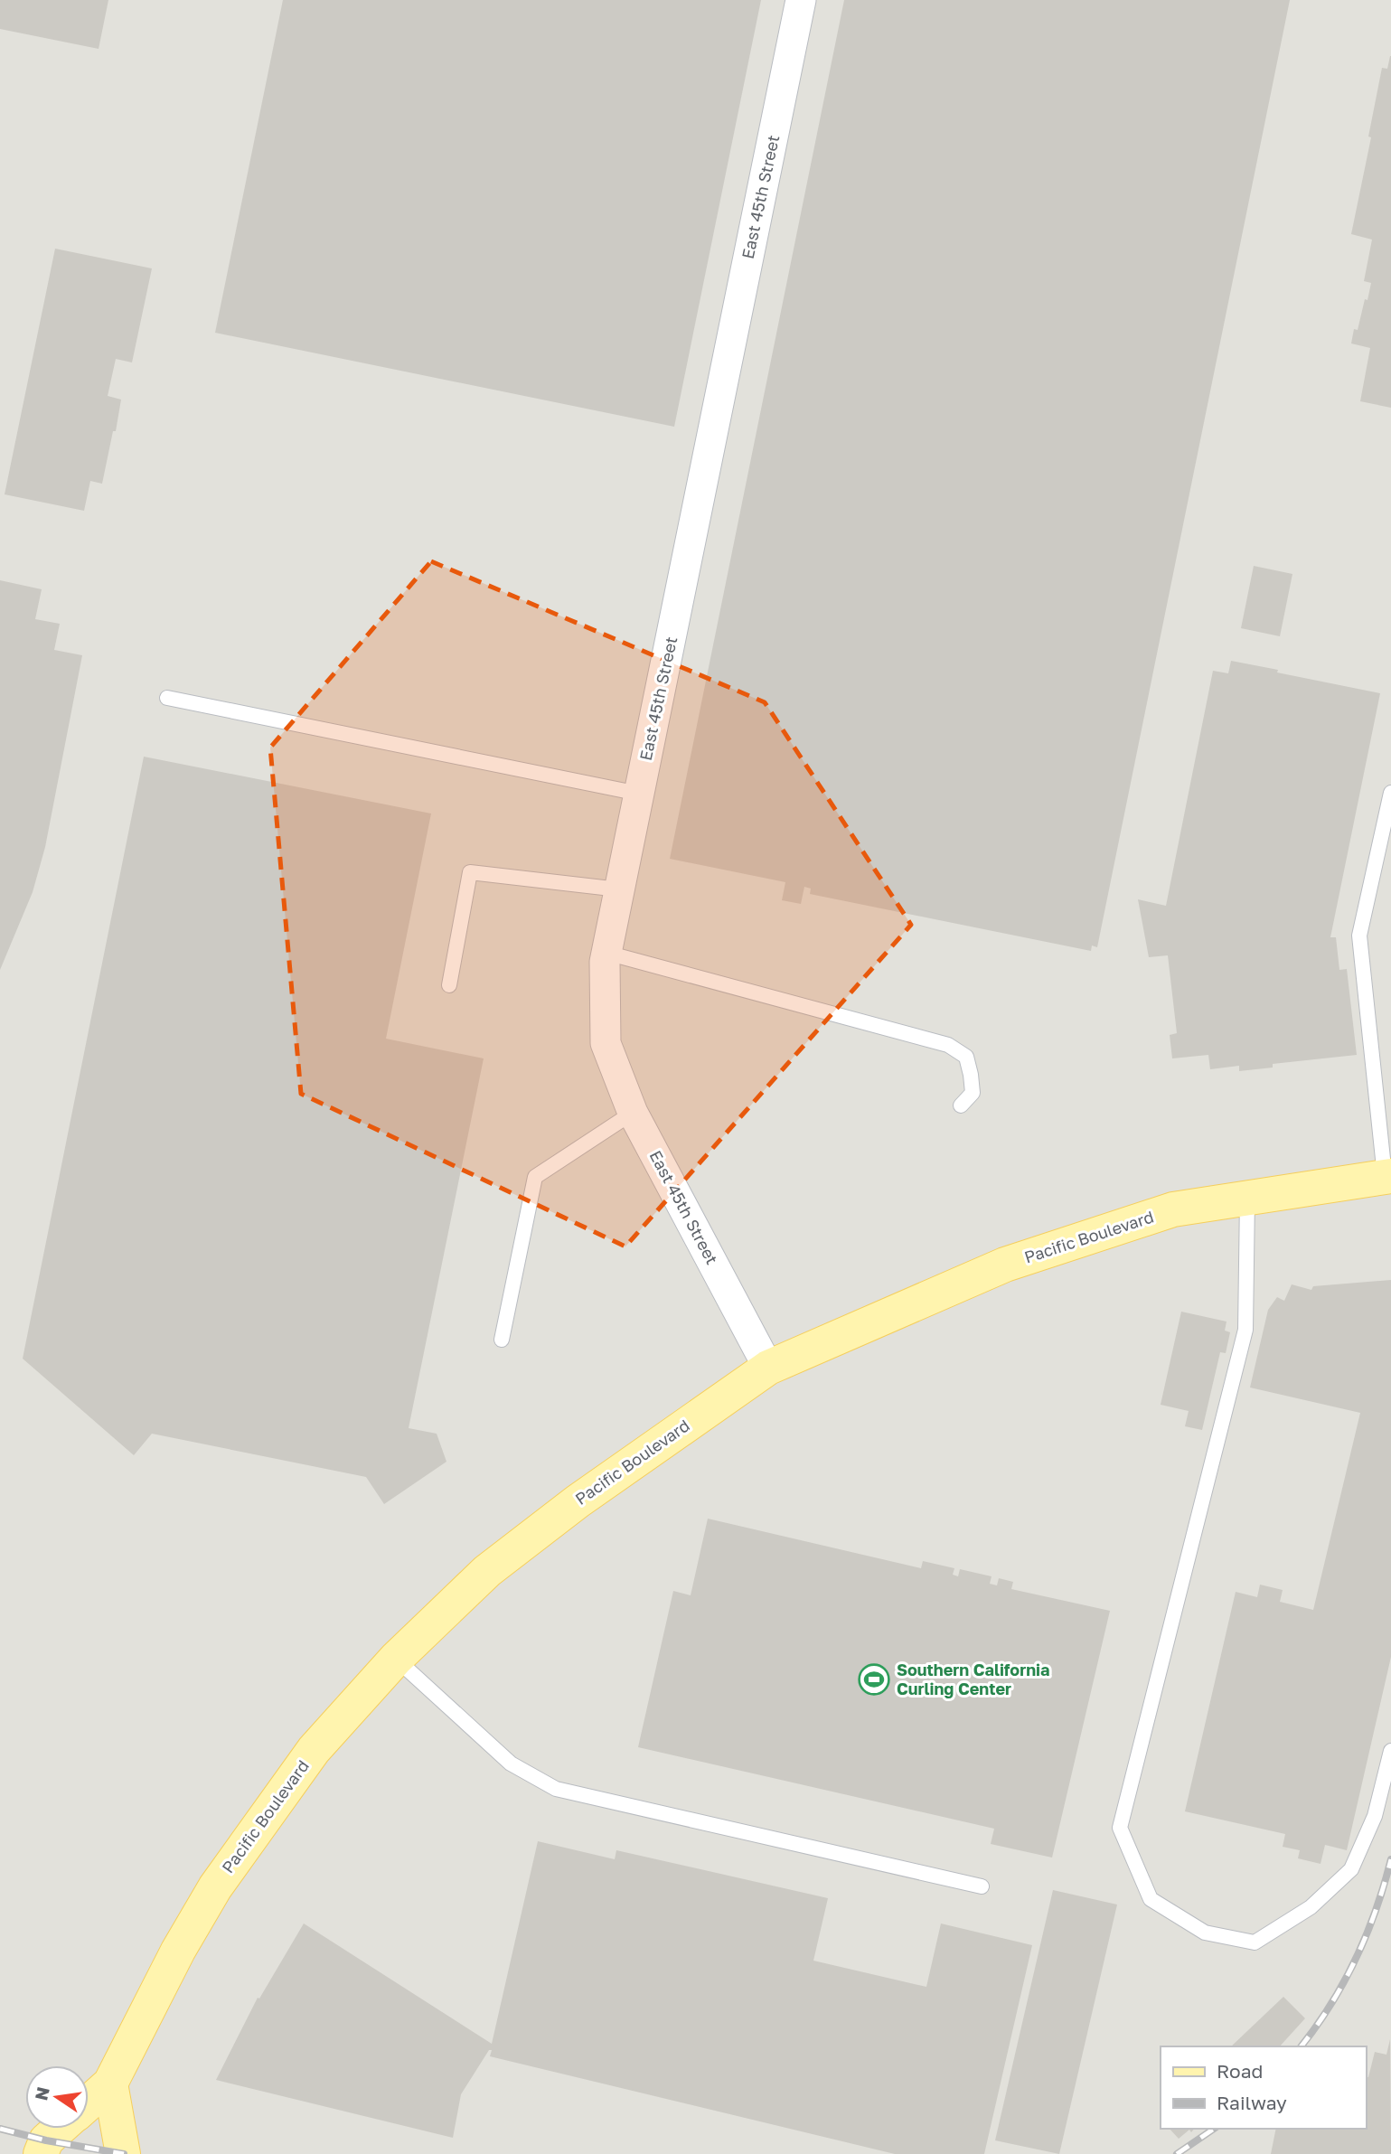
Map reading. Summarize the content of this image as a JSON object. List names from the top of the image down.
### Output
{
  "streets": {
    "main road": ["Pacific Boulevard"],
    "street": ["East 45th Street"]
  },
  "crossings": [
    ["East 45th Street", "Pacific Boulevard"]
  ],
  "places": {
    "sports": ["Southern California Curling Center"]
  },
  "legend": ["Road", "Railway"],
  "north": "left"
}
